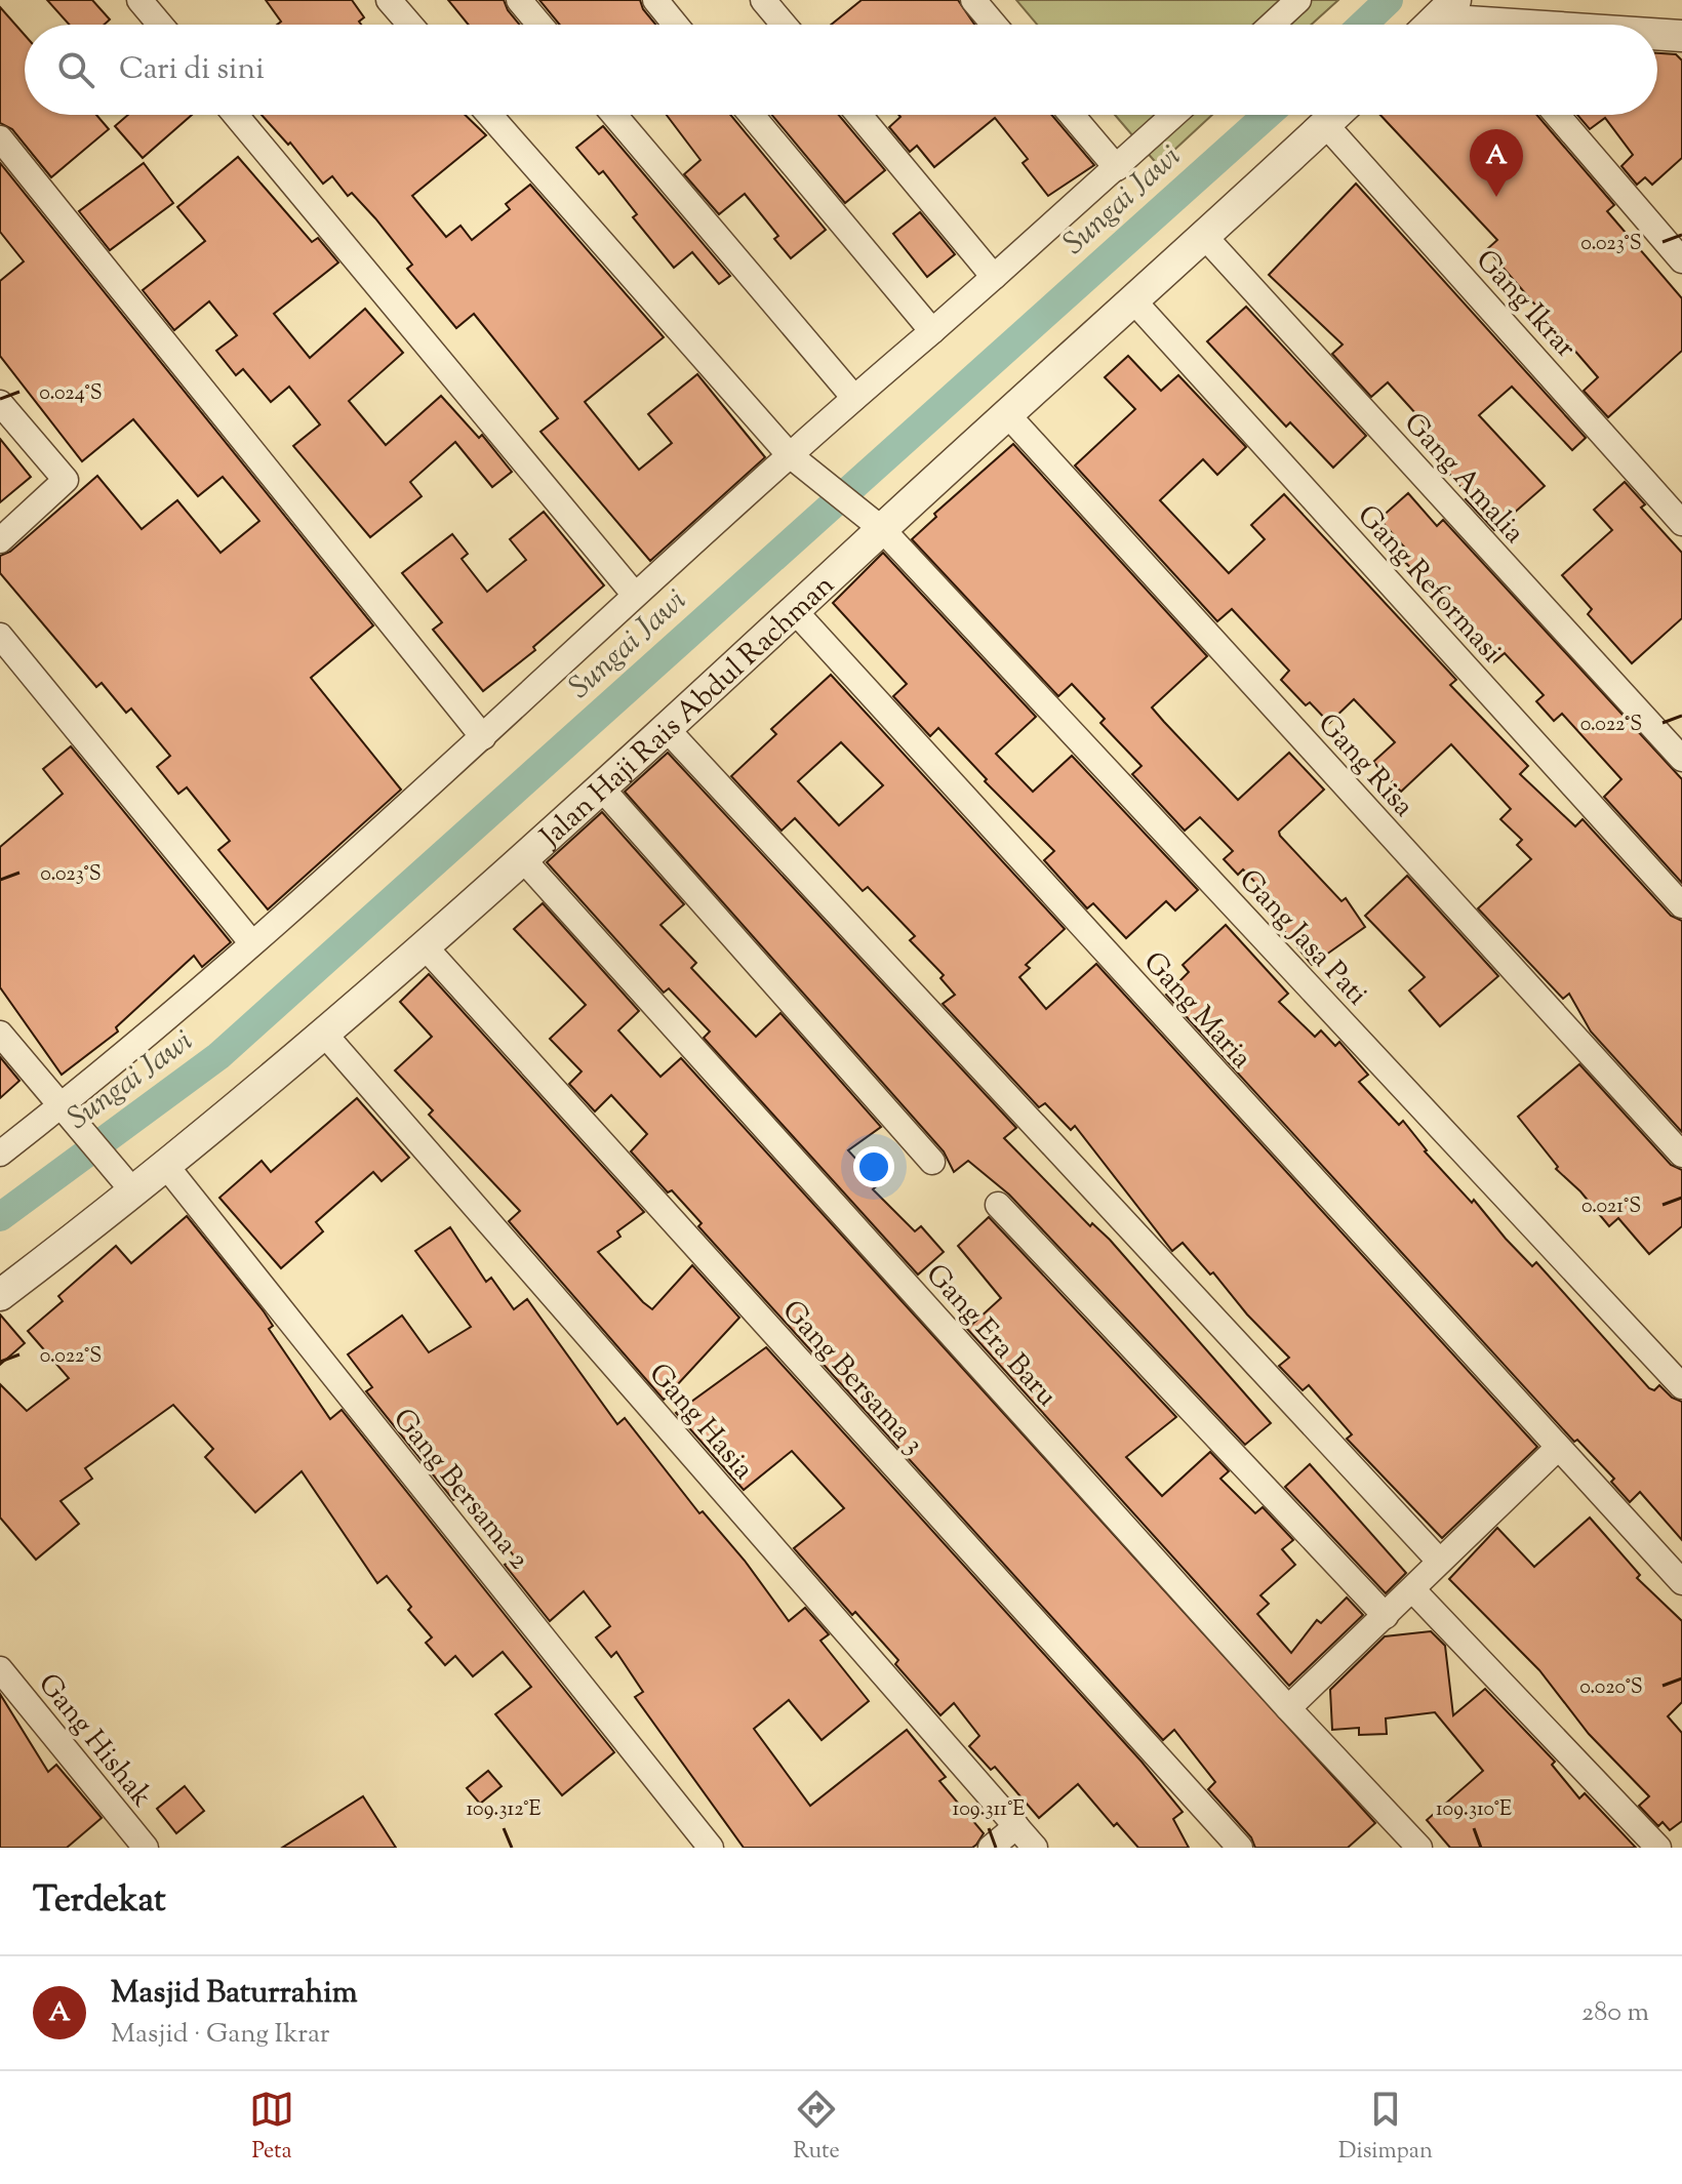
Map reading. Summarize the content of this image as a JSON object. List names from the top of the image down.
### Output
{
  "streets": {
    "street": [
      "Gang Ikrar",
      "Gang Amalia",
      "Gang Reformasi",
      "Jalan Haji Rais Abdul Rachman",
      "Gang Risa",
      "Gang Jasa Pati",
      "Gang Maria",
      "Gang Era Baru",
      "Gang Bersama 3",
      "Gang Hasia",
      "Gang Bersama 2",
      "Gang Hishak"
    ]
  },
  "crossings": [
    ["Gang Ikrar", "Jalan Haji Rais Abdul Rachman"],
    ["Gang Amalia", "Jalan Haji Rais Abdul Rachman"],
    ["Gang Reformasi", "Jalan Haji Rais Abdul Rachman"],
    ["Jalan Haji Rais Abdul Rachman", "Gang Risa"],
    ["Jalan Haji Rais Abdul Rachman", "Gang Jasa Pati"],
    ["Jalan Haji Rais Abdul Rachman", "Gang Maria"],
    ["Jalan Haji Rais Abdul Rachman", "Gang Era Baru"],
    ["Jalan Haji Rais Abdul Rachman", "Gang Bersama 3"],
    ["Jalan Haji Rais Abdul Rachman", "Gang Hasia"],
    ["Jalan Haji Rais Abdul Rachman", "Gang Bersama 2"]
  ],
  "water": ["Sungai Jawi"],
  "page": {
    "search": "Cari di sini",
    "pins": "A",
    "heading": "Terdekat",
    "list": [
      {
        "mark": "A",
        "name": "Masjid Baturrahim",
        "note": "Masjid · Gang Ikrar",
        "value": "280 m"
      }
    ],
    "nav": ["Peta", "Rute", "Disimpan"]
  },
  "coordinates": [
    "0.023°S",
    "0.024°S",
    "0.022°S",
    "0.021°S",
    "0.020°S",
    "109.312°E",
    "109.311°E",
    "109.310°E"
  ]
}
